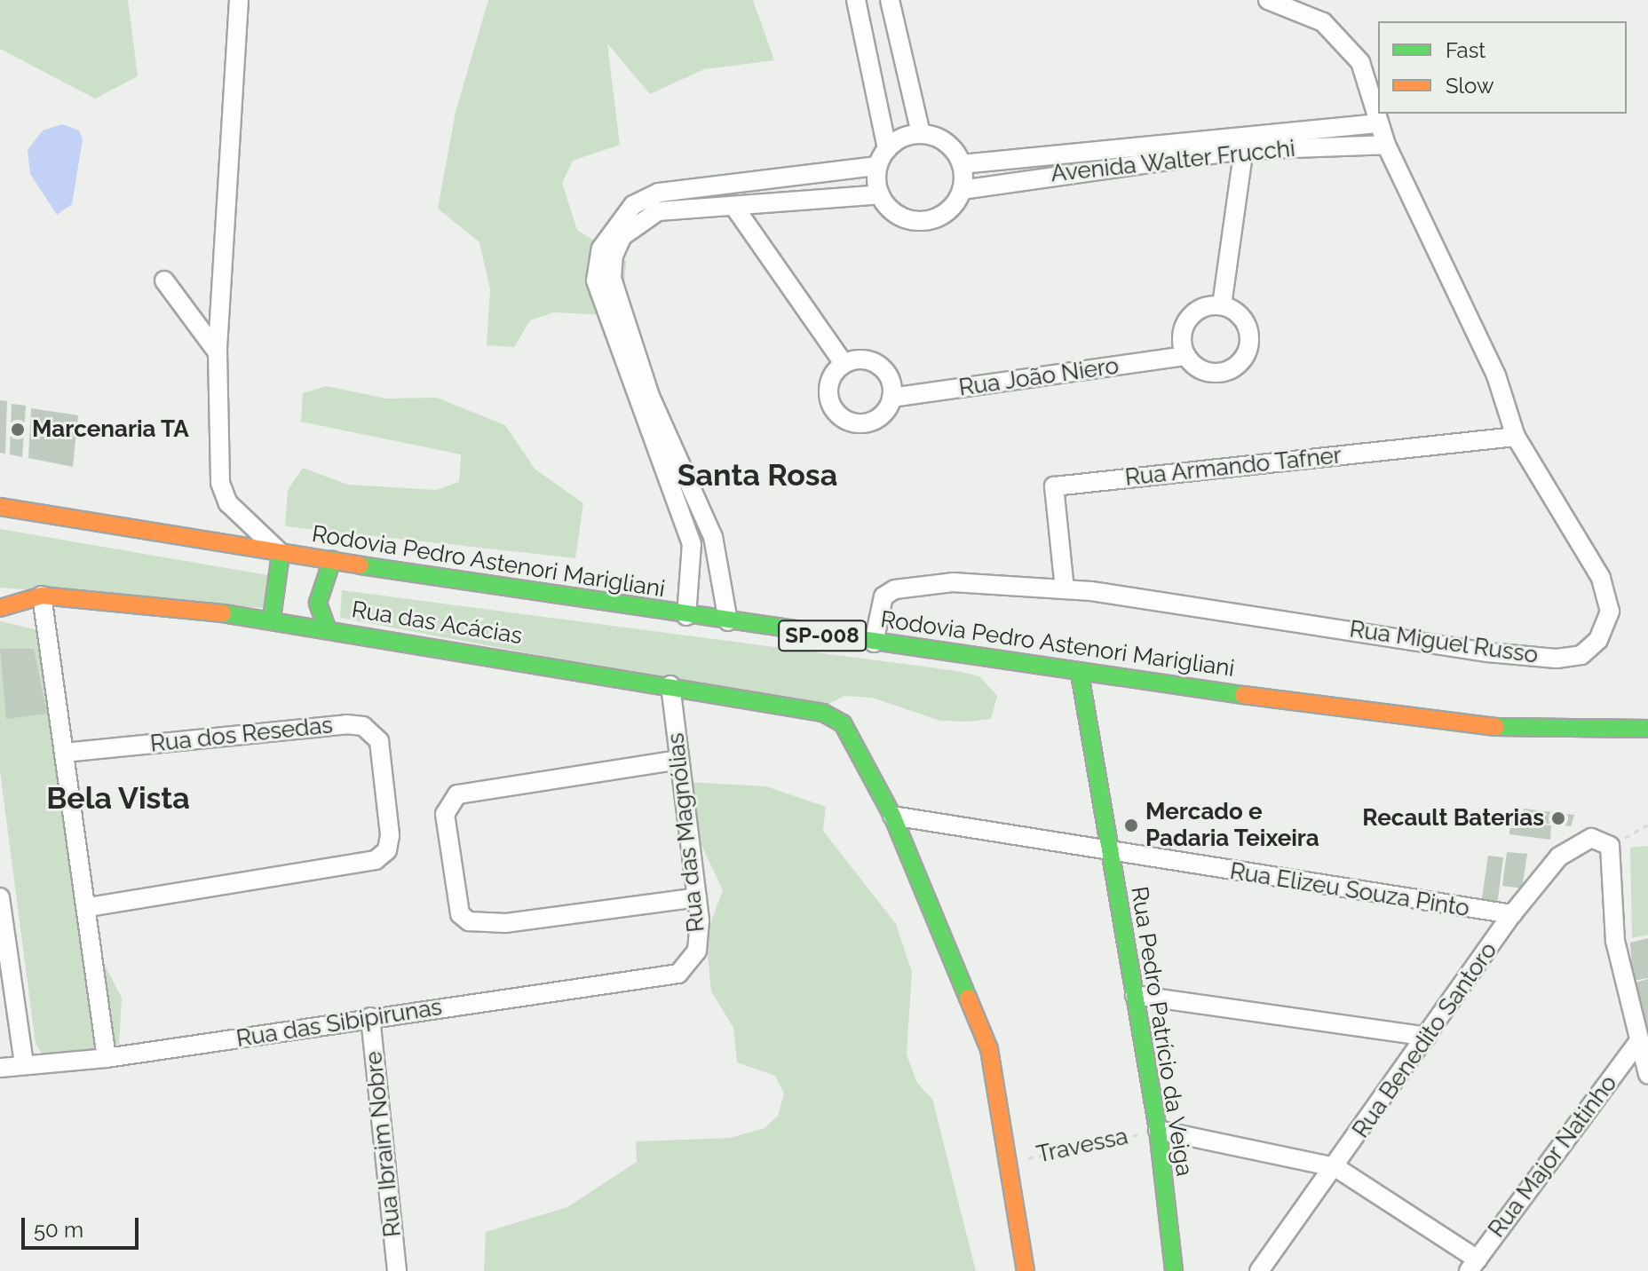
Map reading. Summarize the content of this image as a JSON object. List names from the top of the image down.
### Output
{
  "streets": {
    "street": [
      "Avenida Walter Frucchi",
      "Rua João Niero",
      "Rua Armando Tafner",
      "Rodovia Pedro Astenori Marigliani",
      "Rua das Acácias",
      "SP-008",
      "Rua Miguel Russo",
      "Rua dos Resedas",
      "Rua das Magnólias",
      "Rua Elizeu Souza Pinto",
      "Rua das Sibipirunas",
      "Rua Pedro Patrício da Veiga",
      "Rua Benedito Santoro",
      "Rua Ibraim Nobre",
      "Rua Major Natinho"
    ],
    "path": ["Travessa"]
  },
  "crossings": [
    ["Avenida Walter Frucchi", "Rua Miguel Russo"],
    ["Rua Armando Tafner", "Rua Miguel Russo"],
    ["Rodovia Pedro Astenori Marigliani", "Rua Miguel Russo"],
    ["Rodovia Pedro Astenori Marigliani", "Rua Pedro Patrício da Veiga"],
    ["Rua das Acácias", "Rua das Magnólias"],
    ["Rua das Acácias", "Rua Elizeu Souza Pinto"],
    ["Rua das Magnólias", "Rua das Sibipirunas"],
    ["Rua Elizeu Souza Pinto", "Rua Pedro Patrício da Veiga"],
    ["Rua Elizeu Souza Pinto", "Rua Benedito Santoro"],
    ["Rua das Sibipirunas", "Rua Ibraim Nobre"],
    ["Rua Pedro Patrício da Veiga", "Travessa"]
  ],
  "districts": ["Santa Rosa", "Bela Vista"],
  "places": ["Marcenaria TA", "Recault Baterias", "Mercado e Padaria Teixeira"],
  "legend": ["Fast", "Slow"],
  "scale_bar": "50 m"
}
